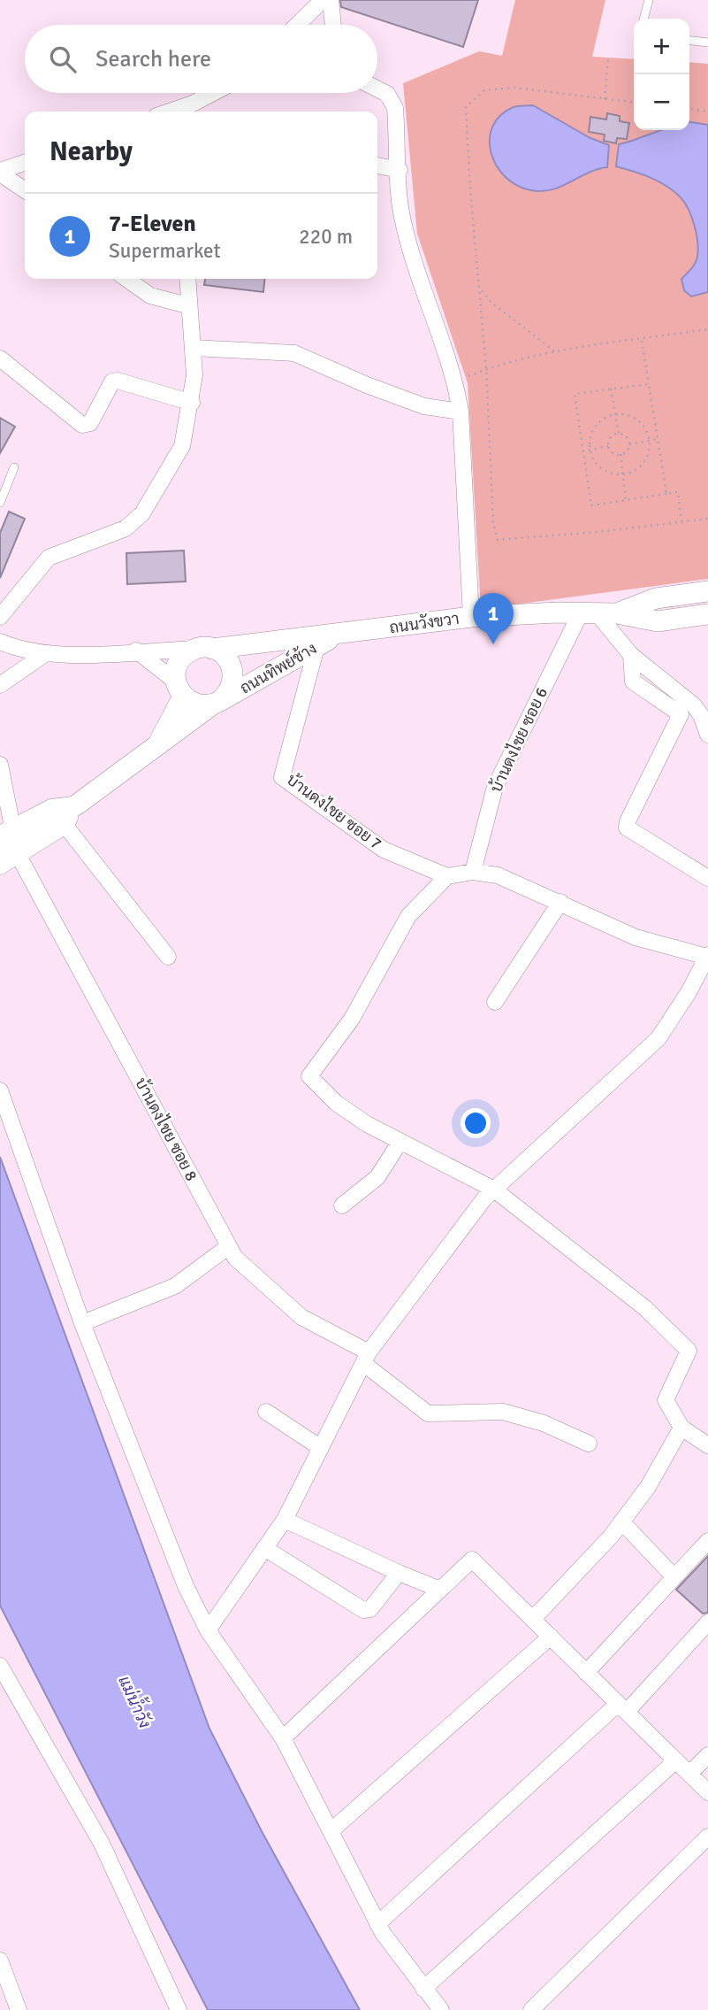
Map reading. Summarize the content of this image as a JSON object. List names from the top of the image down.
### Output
{
  "streets": {
    "street": [
      "ถนนวังขวา",
      "ถนนทิพย์ช้าง",
      "บ้านดงไชย ซอย 6",
      "บ้านดงไชย ซอย 7",
      "บ้านดงไชย ซอย 8"
    ]
  },
  "crossings": [
    ["ถนนวังขวา", "ถนนทิพย์ช้าง"],
    ["ถนนวังขวา", "บ้านดงไชย ซอย 6"],
    ["ถนนทิพย์ช้าง", "บ้านดงไชย ซอย 7"],
    ["ถนนทิพย์ช้าง", "บ้านดงไชย ซอย 8"]
  ],
  "water": ["แม่น้ำวัง"],
  "page": {
    "map_buttons": ["+", "−"],
    "search": "Search here",
    "heading": "Nearby",
    "list": [
      {
        "mark": "1",
        "name": "7-Eleven",
        "note": "Supermarket",
        "value": "220 m"
      }
    ],
    "pins": "1"
  }
}
